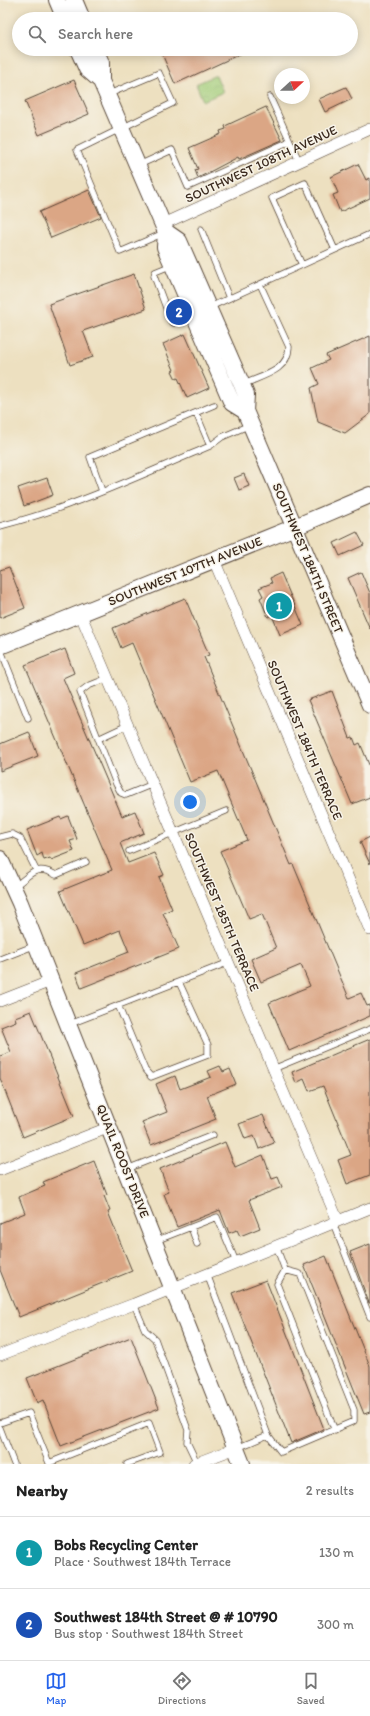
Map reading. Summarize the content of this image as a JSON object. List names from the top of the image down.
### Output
{
  "streets": {
    "main road": ["SOUTHWEST 184TH STREET", "SOUTHWEST 107TH AVENUE", "QUAIL ROOST DRIVE"],
    "street": ["SOUTHWEST 108TH AVENUE", "SOUTHWEST 184TH TERRACE", "SOUTHWEST 185TH TERRACE"]
  },
  "crossings": [
    ["SOUTHWEST 108TH AVENUE", "SOUTHWEST 184TH STREET"],
    ["SOUTHWEST 184TH STREET", "SOUTHWEST 107TH AVENUE"],
    ["SOUTHWEST 107TH AVENUE", "SOUTHWEST 184TH TERRACE"],
    ["SOUTHWEST 107TH AVENUE", "SOUTHWEST 185TH TERRACE"]
  ],
  "north": "right",
  "page": {
    "search": "Search here",
    "pins": ["2", "1"],
    "heading": ["Nearby", "2 results"],
    "list": [
      {
        "mark": "1",
        "name": "Bobs Recycling Center",
        "note": "Place · Southwest 184th Terrace",
        "value": "130 m"
      },
      {
        "mark": "2",
        "name": "Southwest 184th Street @ # 10790",
        "note": "Bus stop · Southwest 184th Street",
        "value": "300 m"
      }
    ],
    "nav": ["Map", "Directions", "Saved"]
  }
}
